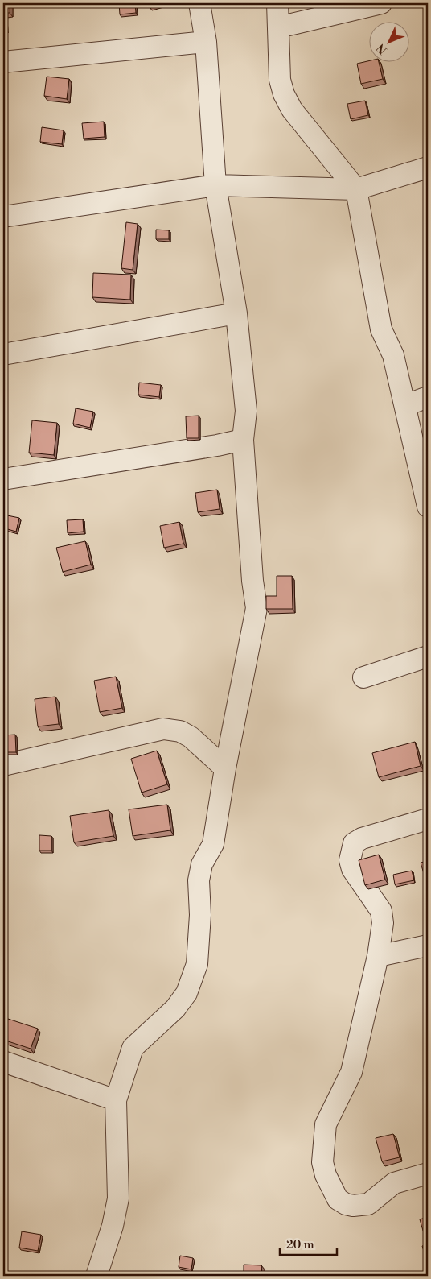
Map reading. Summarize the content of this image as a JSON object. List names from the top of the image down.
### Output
{
  "scale_bar": "20 m",
  "north": "bottom left"
}
